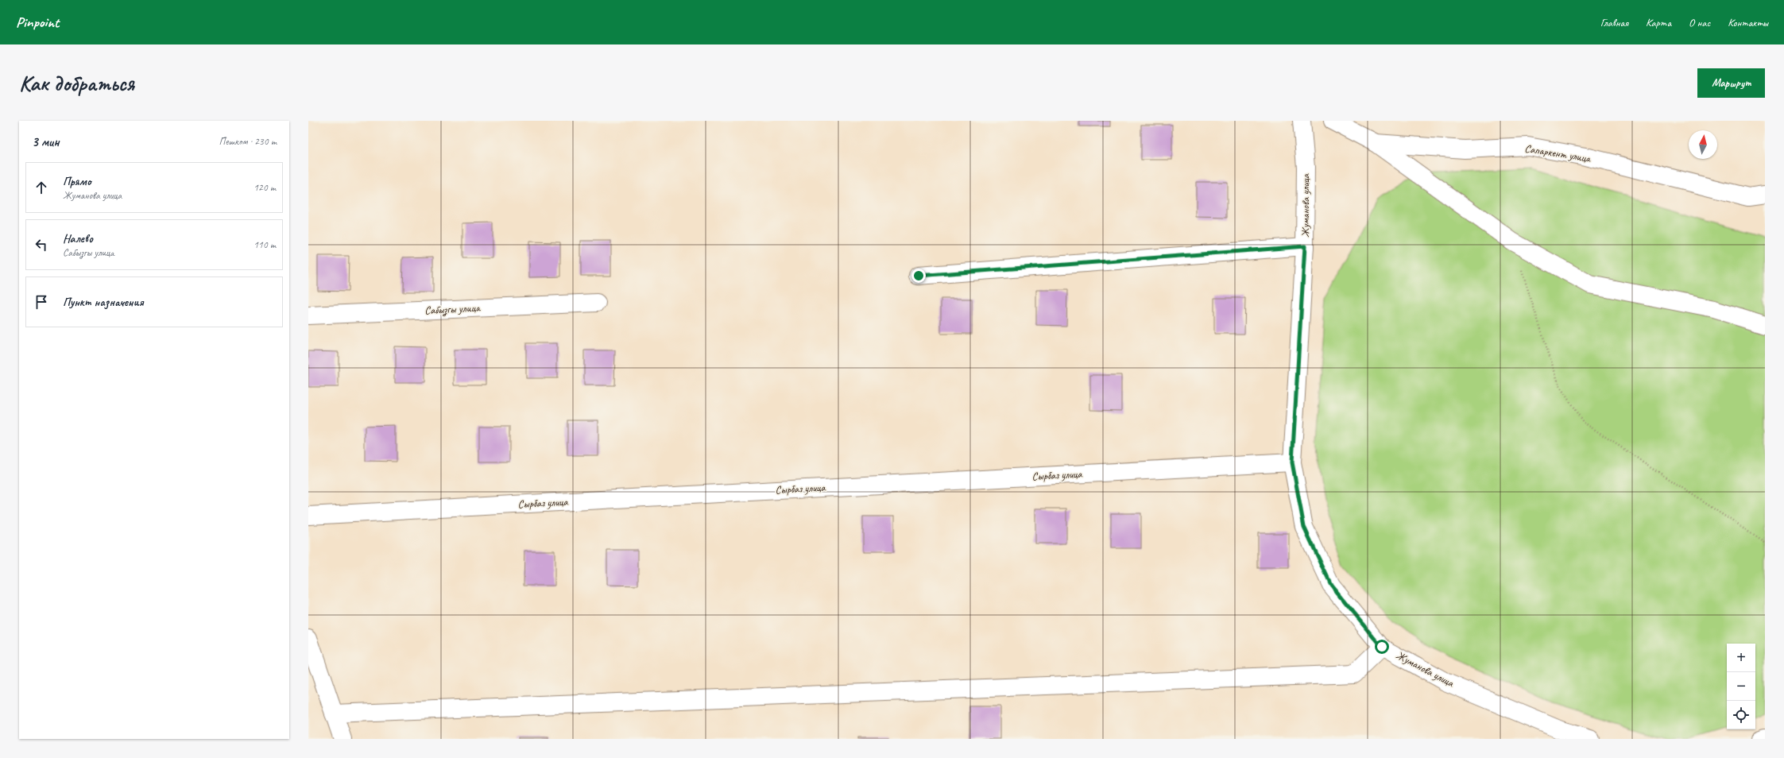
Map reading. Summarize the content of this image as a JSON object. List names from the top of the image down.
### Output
{
  "streets": {
    "street": [
      "Сапаркент улица",
      "Жуманова улица",
      "Сабызгы улица",
      "Сырбаз улица"
    ]
  },
  "crossings": [
    ["Жуманова улица", "Сырбаз улица"]
  ],
  "north": "top",
  "page": {
    "header": "Pinpoint",
    "nav": [
      "Главная",
      "Карта",
      "О нас",
      "Контакты"
    ],
    "buttons": "Маршрут",
    "title": "Как добраться",
    "heading": ["3 мин", "Пешком · 230 m"],
    "list": [
      ["Прямо", "Жуманова улица", "120 m"],
      ["Налево", "Сабызгы улица", "110 m"],
      "Пункт назначения"
    ],
    "map_buttons": ["+", "−"]
  }
}
